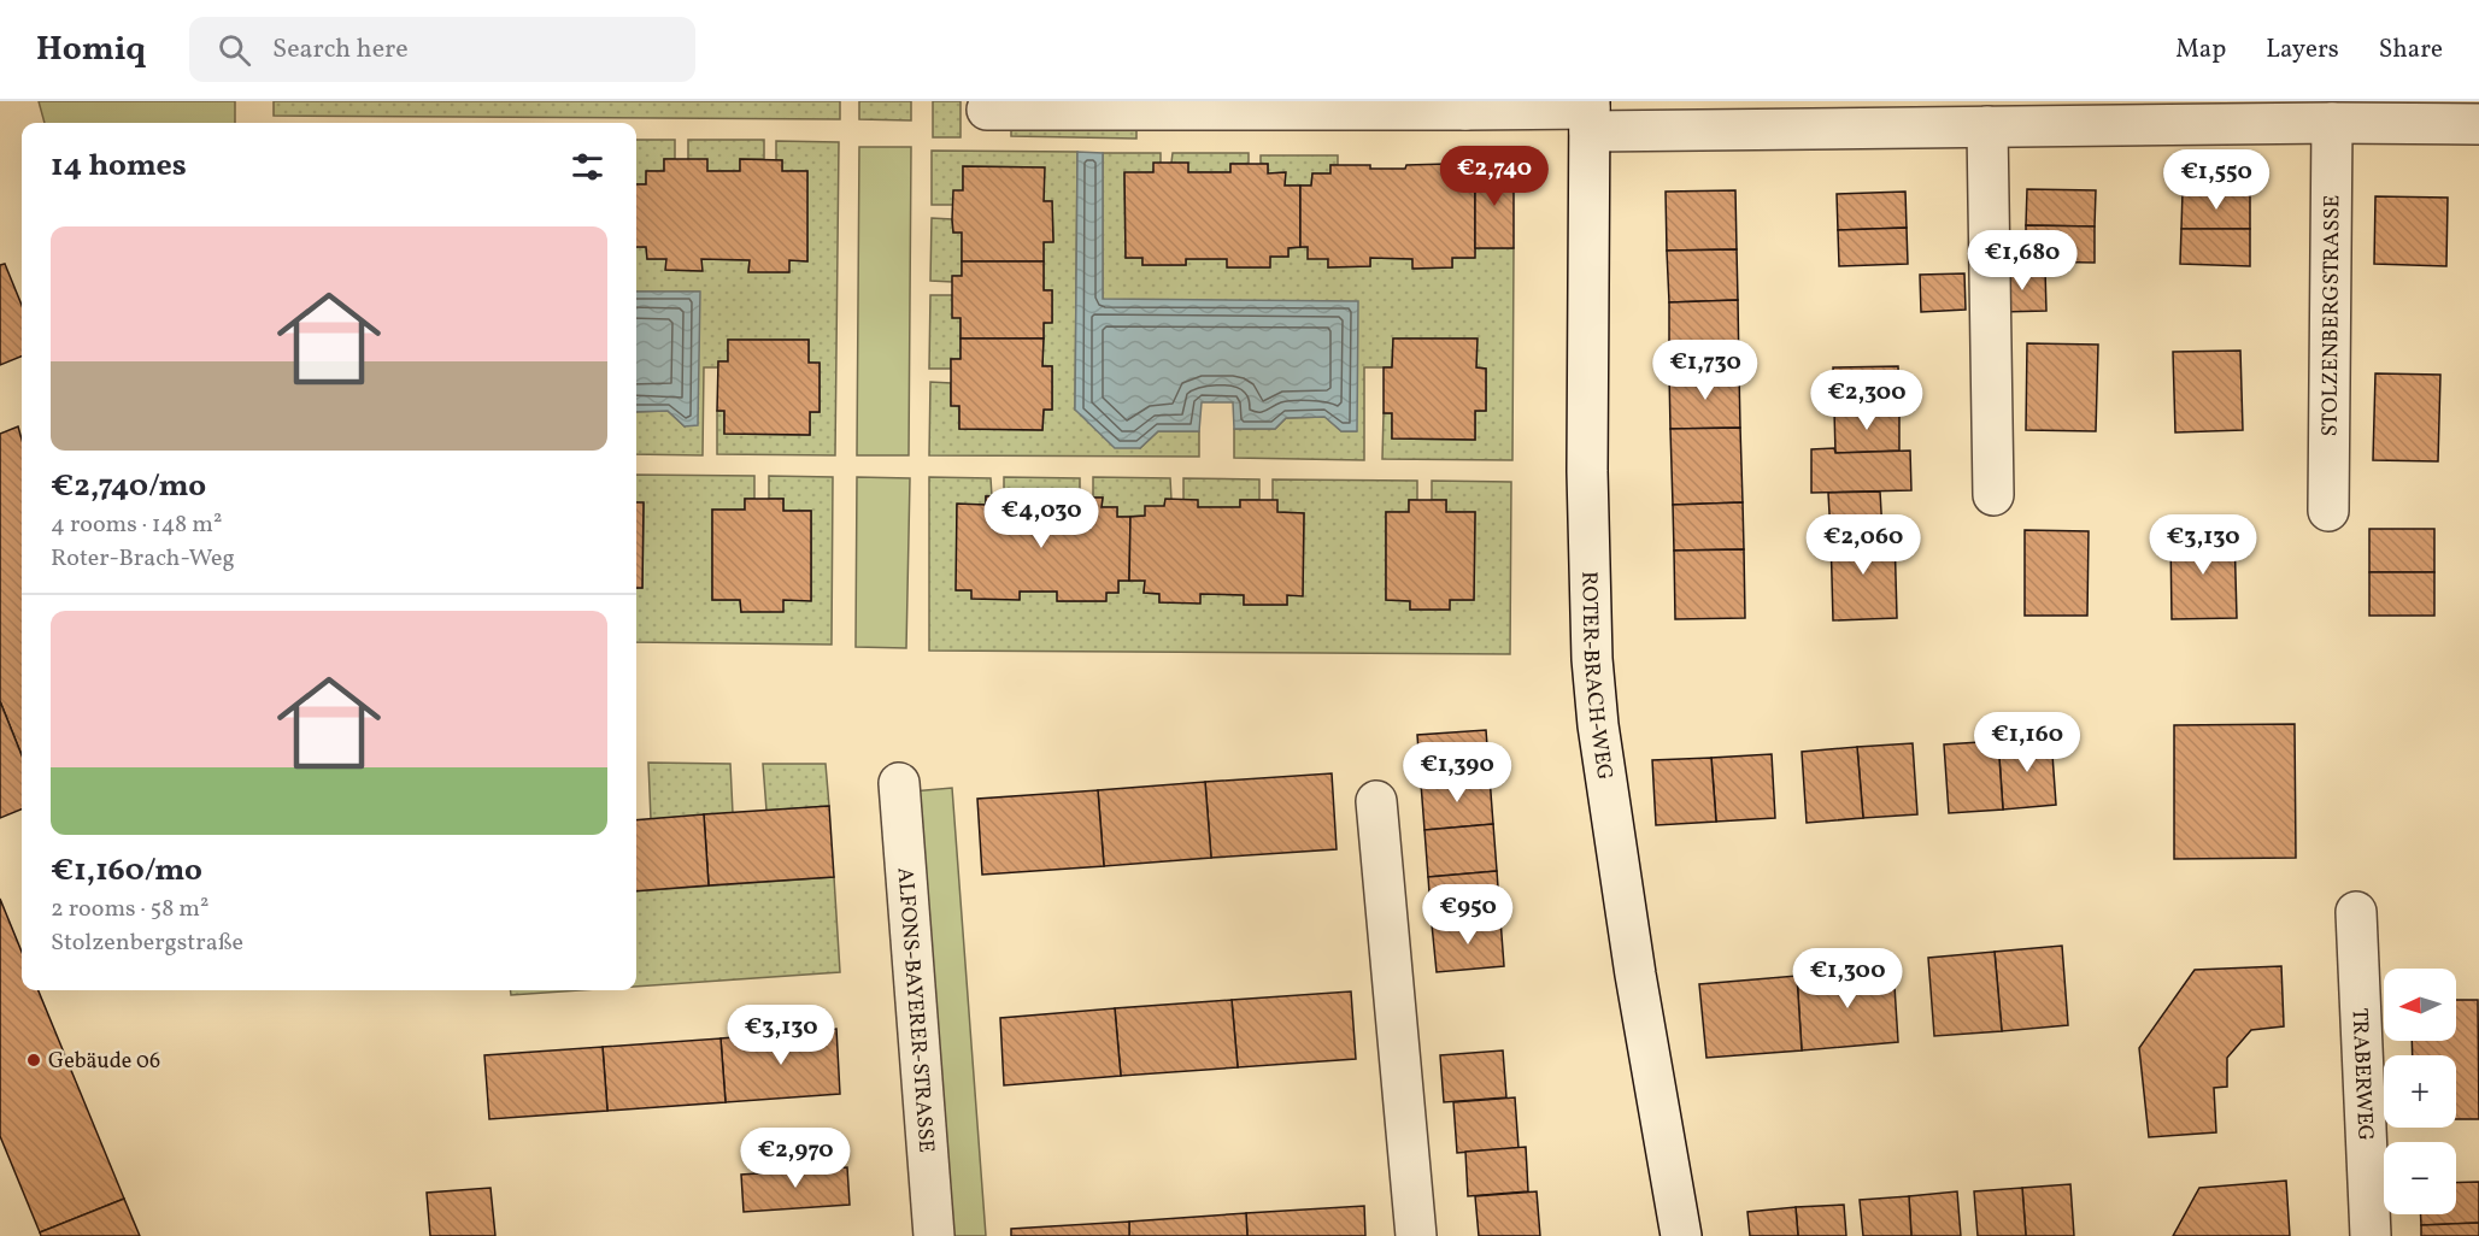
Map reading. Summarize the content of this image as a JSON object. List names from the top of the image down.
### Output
{
  "streets": {
    "street": [
      "STOLZENBERGSTRASSE",
      "ROTER-BRACH-WEG",
      "ALFONS-BAYERER-STRASSE",
      "TRABERWEG"
    ]
  },
  "places": ["Gebäude 06"],
  "north": "left",
  "page": {
    "header": "Homiq",
    "search": "Search here",
    "nav": ["Map", "Layers", "Share"],
    "heading": "14 homes",
    "price": [
      "€2,740",
      "€1,550",
      "€1,680",
      "€1,730",
      "€2,300",
      "€4,030",
      "€2,060",
      "€3,130",
      "€1,160",
      "€1,390",
      "€950",
      "€1,300",
      "€3,130",
      "€2,970"
    ],
    "list": [
      {
        "name": "€2,740/mo",
        "note": "4 rooms · 148 m² · Roter-Brach-Weg"
      },
      {
        "name": "€1,160/mo",
        "note": "2 rooms · 58 m² · Stolzenbergstraße"
      }
    ],
    "map_buttons": ["+", "−"]
  }
}
